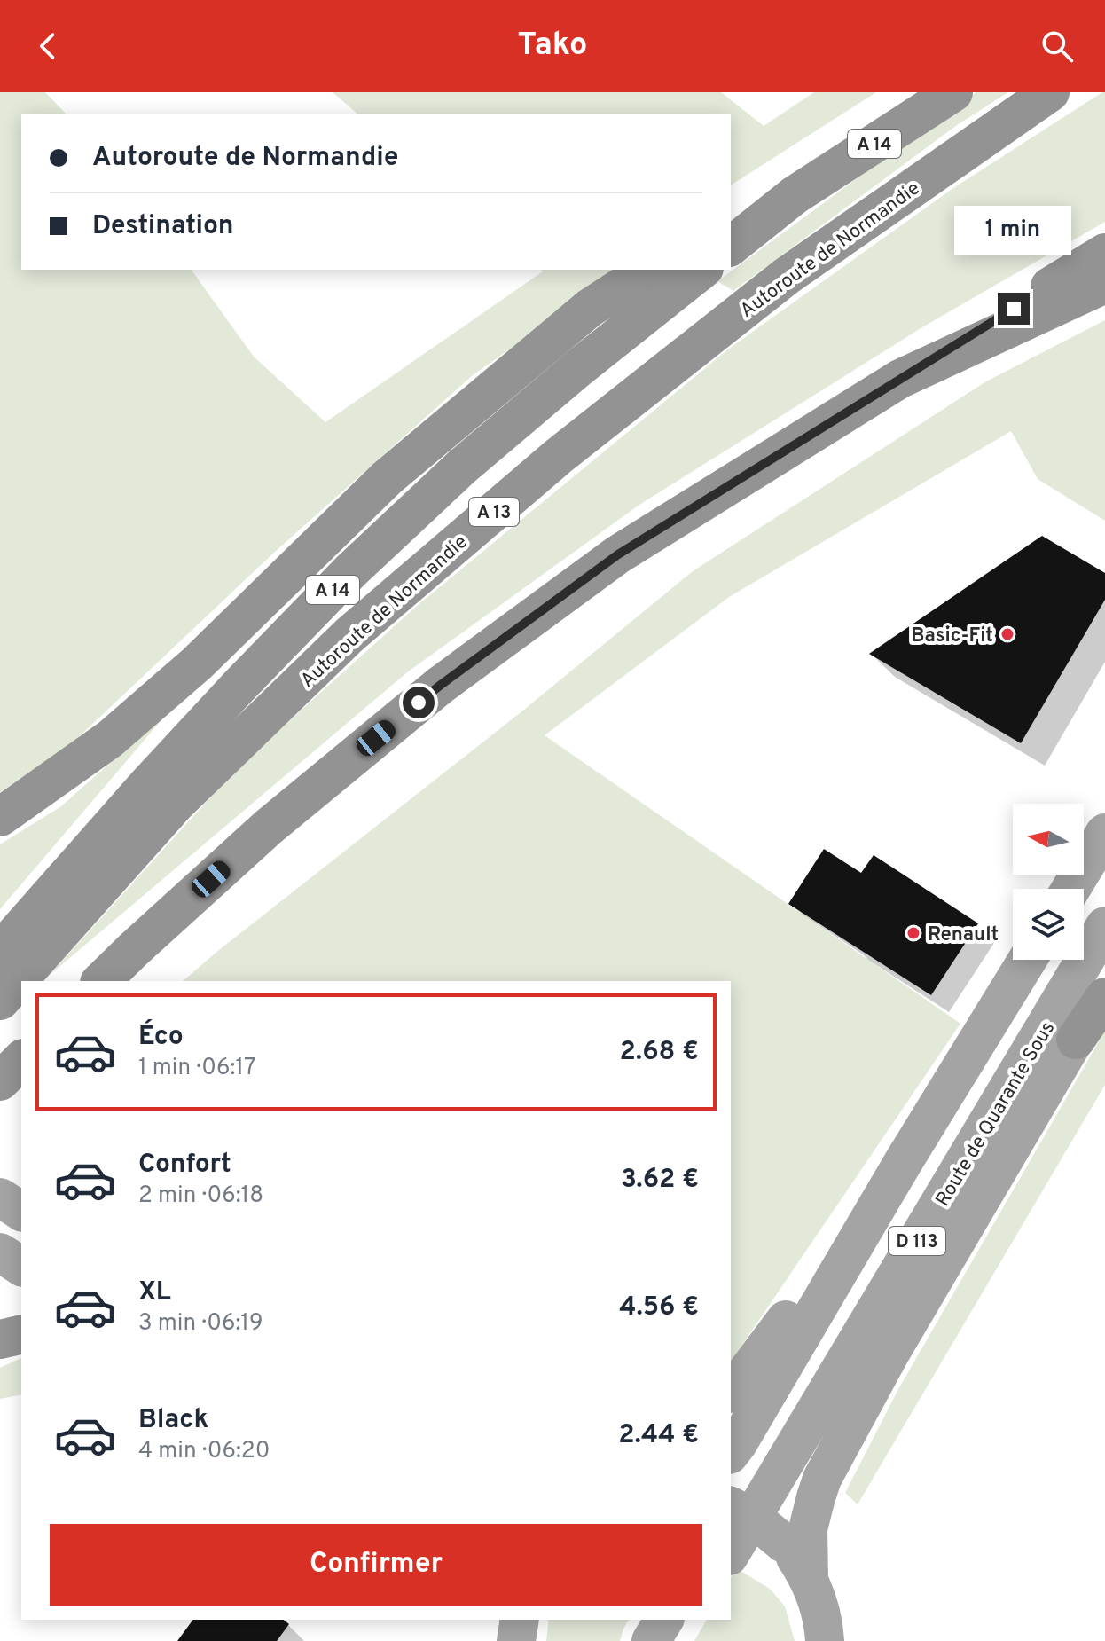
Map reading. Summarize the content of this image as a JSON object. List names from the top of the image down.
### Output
{
  "streets": {
    "highway": ["A 14", "Autoroute de Normandie", "A 13"],
    "main road": ["Route de Quarante Sous", "D 113"]
  },
  "places": ["Basic-Fit", "Renault"],
  "north": "left",
  "page": {
    "header": "Tako",
    "banner": ["Autoroute de Normandie", "Destination"],
    "bubble": "1 min",
    "list": [
      {
        "name": "Éco",
        "note": "1 min · 06:17",
        "value": "2.68 €"
      },
      {
        "name": "Confort",
        "note": "2 min · 06:18",
        "value": "3.62 €"
      },
      {
        "name": "XL",
        "note": "3 min · 06:19",
        "value": "4.56 €"
      },
      {
        "name": "Black",
        "note": "4 min · 06:20",
        "value": "2.44 €"
      }
    ],
    "buttons": "Confirmer"
  }
}
